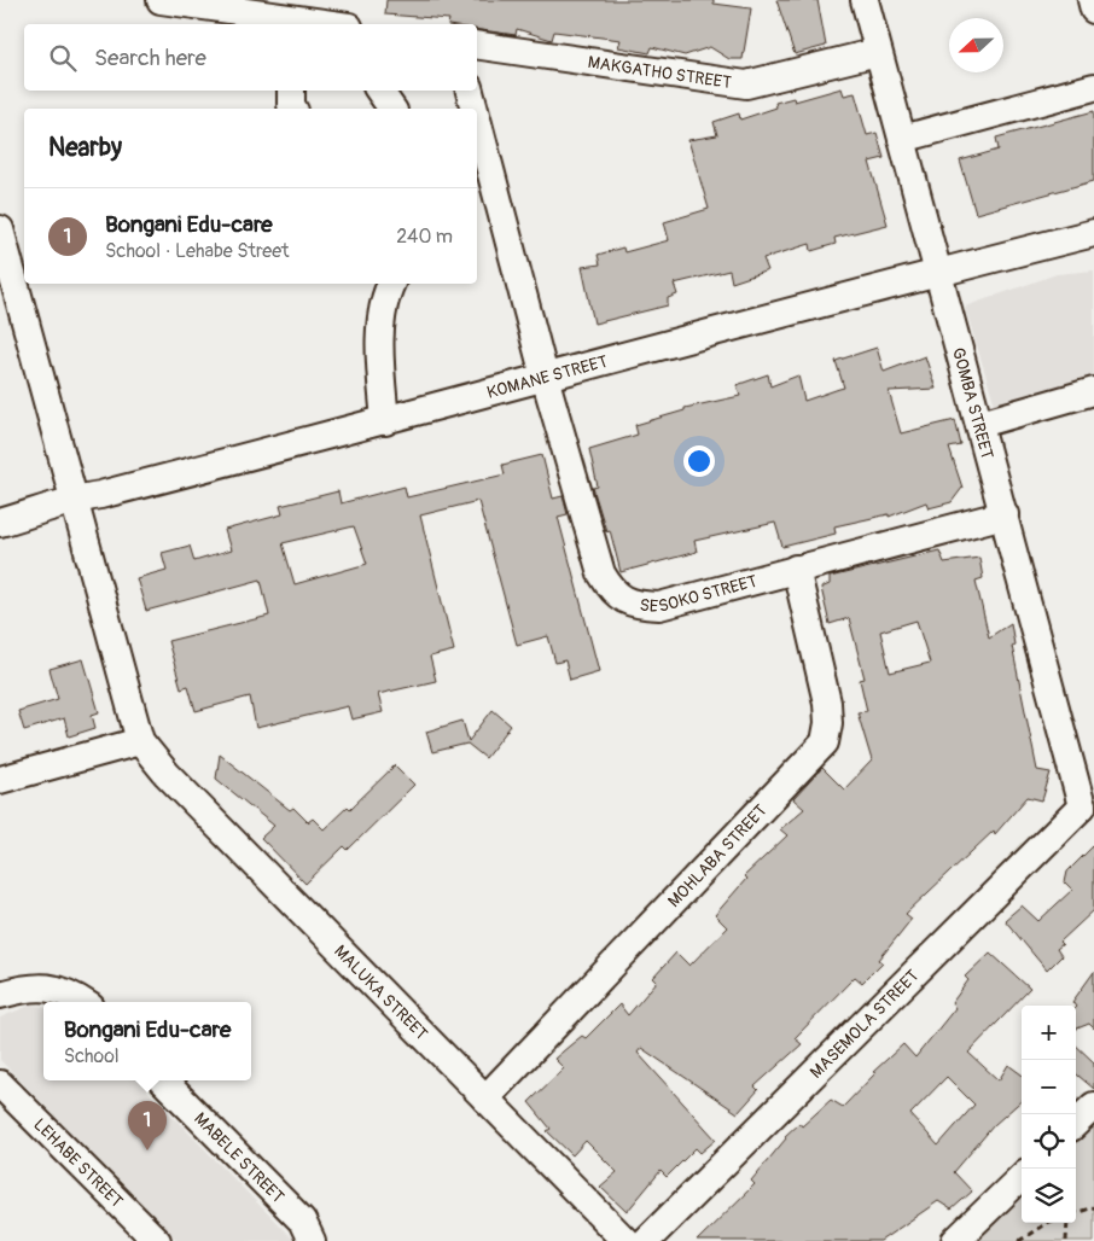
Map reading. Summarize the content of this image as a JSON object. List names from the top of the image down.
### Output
{
  "streets": {
    "street": [
      "MAKGATHO STREET",
      "KOMANE STREET",
      "GOMBA STREET",
      "SESOKO STREET",
      "MOHLABA STREET",
      "MALUKA STREET",
      "MASEMOLA STREET",
      "MABELE STREET",
      "LEHABE STREET"
    ]
  },
  "crossings": [
    ["MAKGATHO STREET", "GOMBA STREET"],
    ["KOMANE STREET", "GOMBA STREET"],
    ["KOMANE STREET", "SESOKO STREET"],
    ["GOMBA STREET", "SESOKO STREET"],
    ["GOMBA STREET", "MASEMOLA STREET"],
    ["SESOKO STREET", "MOHLABA STREET"],
    ["MOHLABA STREET", "MALUKA STREET"]
  ],
  "north": "left",
  "page": {
    "search": "Search here",
    "heading": "Nearby",
    "list": [
      {
        "mark": "1",
        "name": "Bongani Edu-care",
        "note": "School · Lehabe Street",
        "value": "240 m"
      }
    ],
    "popup": ["Bongani Edu-care", "School"],
    "map_buttons": ["+", "−"],
    "pins": "1"
  }
}
